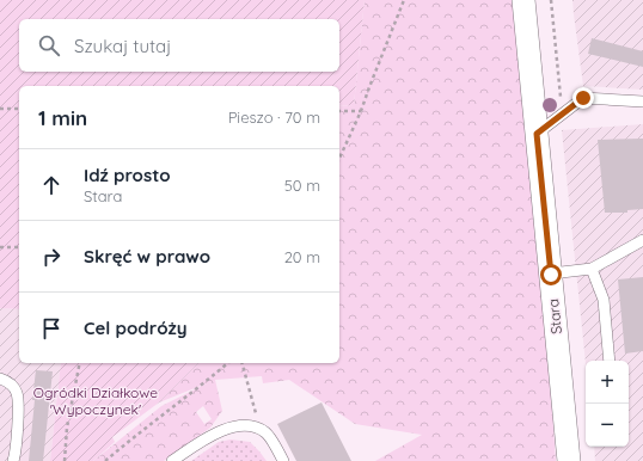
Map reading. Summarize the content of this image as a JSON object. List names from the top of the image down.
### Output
{
  "streets": {
    "street": ["Stara"]
  },
  "parks": ["Ogródki Działkowe 'Wypoczynek'"],
  "page": {
    "search": "Szukaj tutaj",
    "heading": ["1 min", "Pieszo · 70 m"],
    "list": [
      ["Idź prosto", "Stara", "50 m"],
      ["Skręć w prawo", "20 m"],
      "Cel podróży"
    ],
    "map_buttons": ["+", "−"]
  }
}
